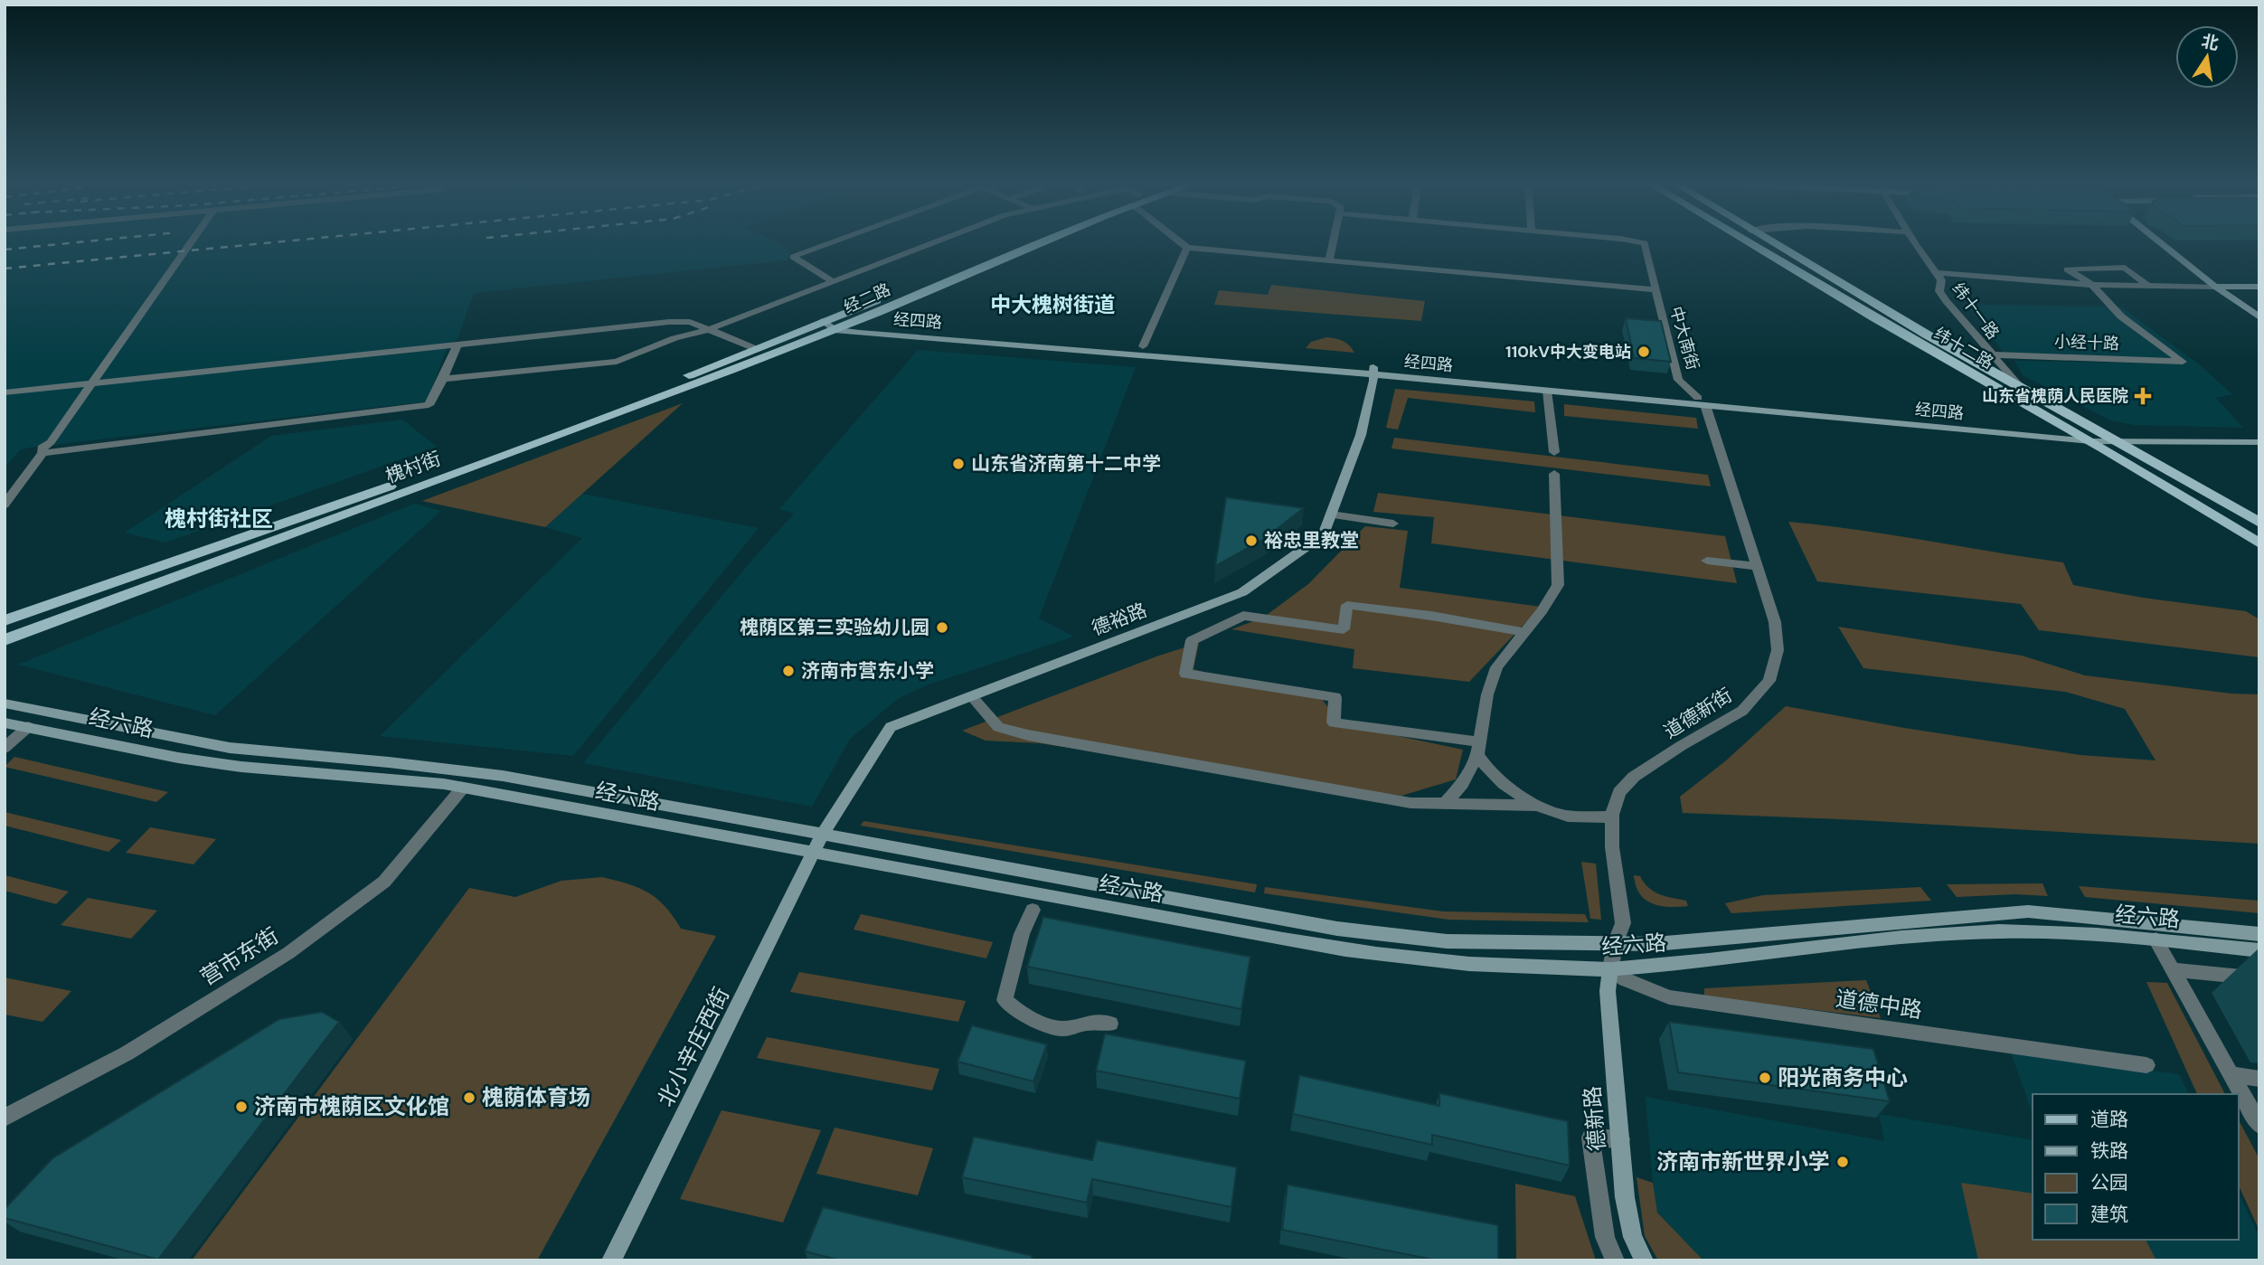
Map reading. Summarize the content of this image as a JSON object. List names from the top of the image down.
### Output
{
  "streets": {
    "main road": [
      "经二路",
      "经四路",
      "纬十二路",
      "槐村街",
      "德裕路",
      "经六路",
      "北小辛庄西街",
      "德新路"
    ],
    "street": [
      "纬十一路",
      "中大南街",
      "小经十路",
      "道德新街",
      "营市东街",
      "道德中路"
    ]
  },
  "crossings": [
    ["经二路", "经四路"],
    ["经二路", "槐村街"],
    ["纬十一路", "小经十路"],
    ["纬十一路", "纬十二路"],
    ["经四路", "中大南街"],
    ["经四路", "纬十二路"],
    ["经四路", "槐村街"],
    ["经四路", "德裕路"],
    ["经四路", "道德新街"],
    ["中大南街", "道德新街"],
    ["德裕路", "经六路"],
    ["德裕路", "北小辛庄西街"],
    ["道德新街", "经六路"],
    ["道德新街", "道德中路"],
    ["道德新街", "德新路"],
    ["经六路", "营市东街"],
    ["经六路", "道德中路"],
    ["经六路", "北小辛庄西街"],
    ["经六路", "德新路"],
    ["道德中路", "德新路"]
  ],
  "districts": ["中大槐树街道", "槐村街社区"],
  "places": {
    "other": [
      "110kV中大变电站",
      "山东省济南第十二中学",
      "裕忠里教堂",
      "槐荫区第三实验幼儿园",
      "济南市营东小学",
      "阳光商务中心",
      "槐荫体育场",
      "济南市槐荫区文化馆",
      "济南市新世界小学"
    ],
    "health": ["山东省槐荫人民医院"]
  },
  "legend": [
    "道路",
    "铁路",
    "公园",
    "建筑"
  ],
  "north": "top"
}
